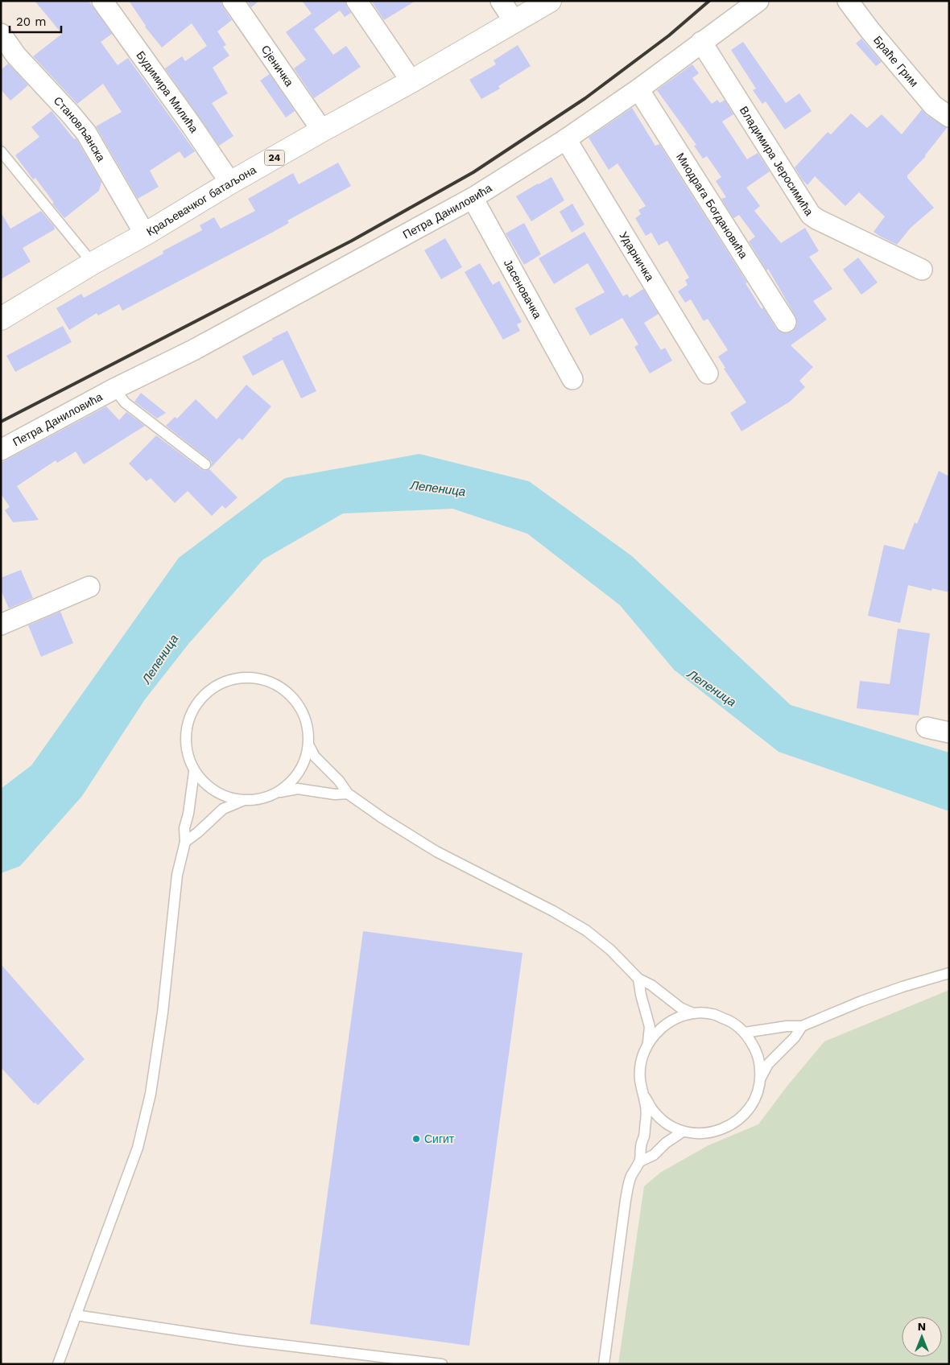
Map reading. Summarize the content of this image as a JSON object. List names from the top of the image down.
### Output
{
  "streets": {
    "main road": ["24", "Краљевачког батаљона"],
    "street": [
      "Браће Грим",
      "Сјеничка",
      "Будимира Милића",
      "Становљанска",
      "Владимира Јеросимића",
      "Миодрага Богдановића",
      "Петра Даниловића",
      "Ударничка",
      "Јасеновачка"
    ]
  },
  "crossings": [
    ["Сјеничка", "Краљевачког батаљона"],
    ["Будимира Милића", "Краљевачког батаљона"],
    ["Становљанска", "Краљевачког батаљона"],
    ["Владимира Јеросимића", "Петра Даниловића"],
    ["Миодрага Богдановића", "Петра Даниловића"],
    ["Петра Даниловића", "Ударничка"],
    ["Петра Даниловића", "Јасеновачка"]
  ],
  "water": ["Лепеница"],
  "places": ["Сигит"],
  "scale_bar": "20 m",
  "north": "top"
}
